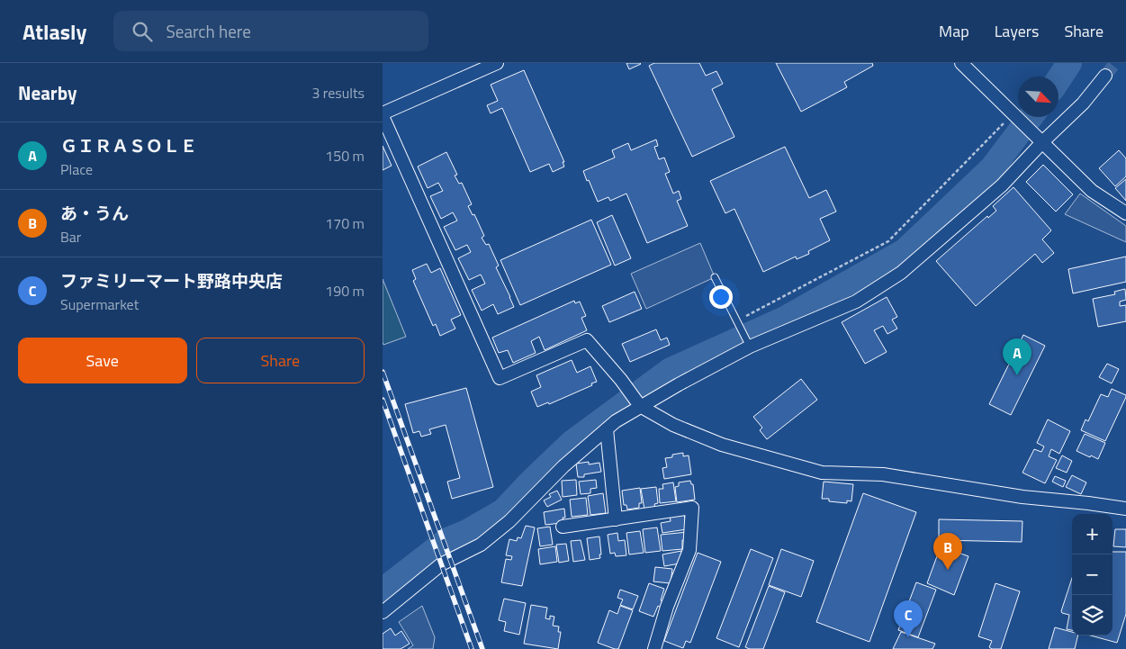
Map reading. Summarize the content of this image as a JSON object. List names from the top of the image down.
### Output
{
  "north": "bottom right",
  "page": {
    "header": "Atlasly",
    "search": "Search here",
    "nav": ["Map", "Layers", "Share"],
    "heading": ["Nearby", "3 results"],
    "list": [
      {
        "mark": "A",
        "name": "ＧＩＲＡＳＯＬＥ",
        "note": "Place",
        "value": "150 m"
      },
      {
        "mark": "B",
        "name": "あ・うん",
        "note": "Bar",
        "value": "170 m"
      },
      {
        "mark": "C",
        "name": "ファミリーマート野路中央店",
        "note": "Supermarket",
        "value": "190 m"
      }
    ],
    "buttons": ["Save", "Share"],
    "pins": ["A", "B", "C"],
    "map_buttons": ["+", "−"]
  }
}
